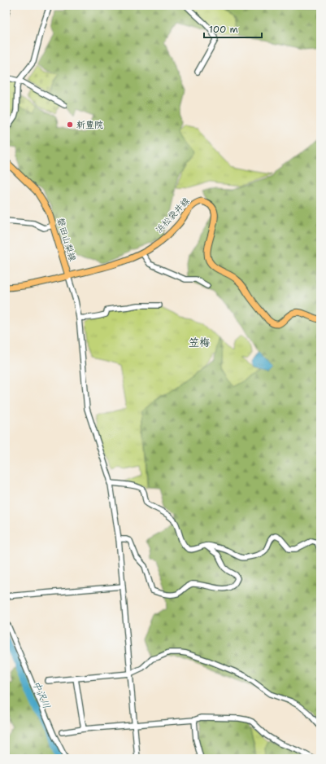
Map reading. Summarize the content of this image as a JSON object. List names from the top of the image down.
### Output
{
  "streets": {
    "main road": ["浜松袋井線", "磐田山梨線"]
  },
  "crossings": [
    ["浜松袋井線", "磐田山梨線"]
  ],
  "districts": ["笠梅"],
  "water": ["中沢川"],
  "places": ["新豊院"],
  "scale_bar": "100 m"
}
